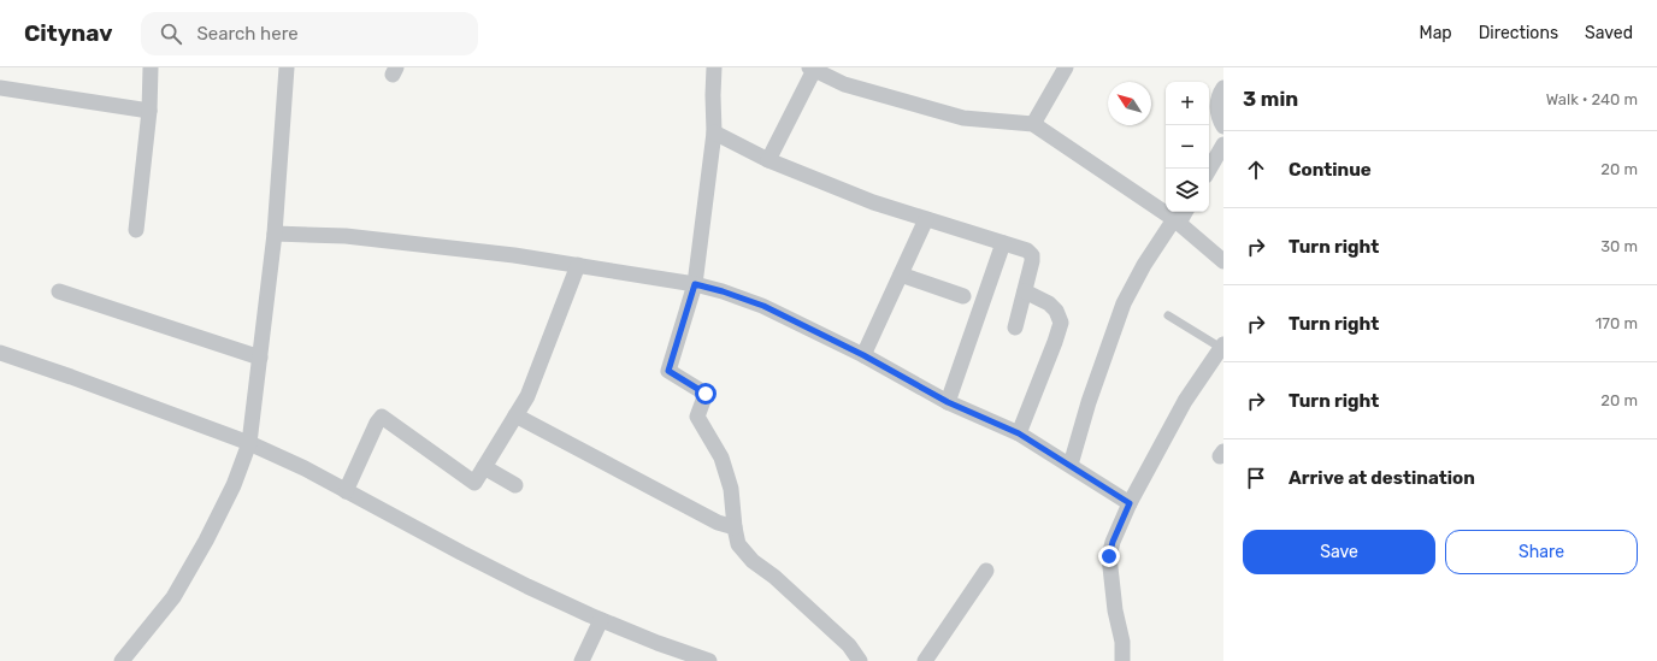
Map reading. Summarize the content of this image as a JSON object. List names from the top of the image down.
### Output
{
  "north": "top left",
  "page": {
    "header": "Citynav",
    "search": "Search here",
    "nav": ["Map", "Directions", "Saved"],
    "heading": ["3 min", "Walk · 240 m"],
    "map_buttons": ["+", "−"],
    "list": [
      ["Continue", "20 m"],
      ["Turn right", "30 m"],
      ["Turn right", "170 m"],
      ["Turn right", "20 m"],
      "Arrive at destination"
    ],
    "buttons": ["Save", "Share"]
  }
}
